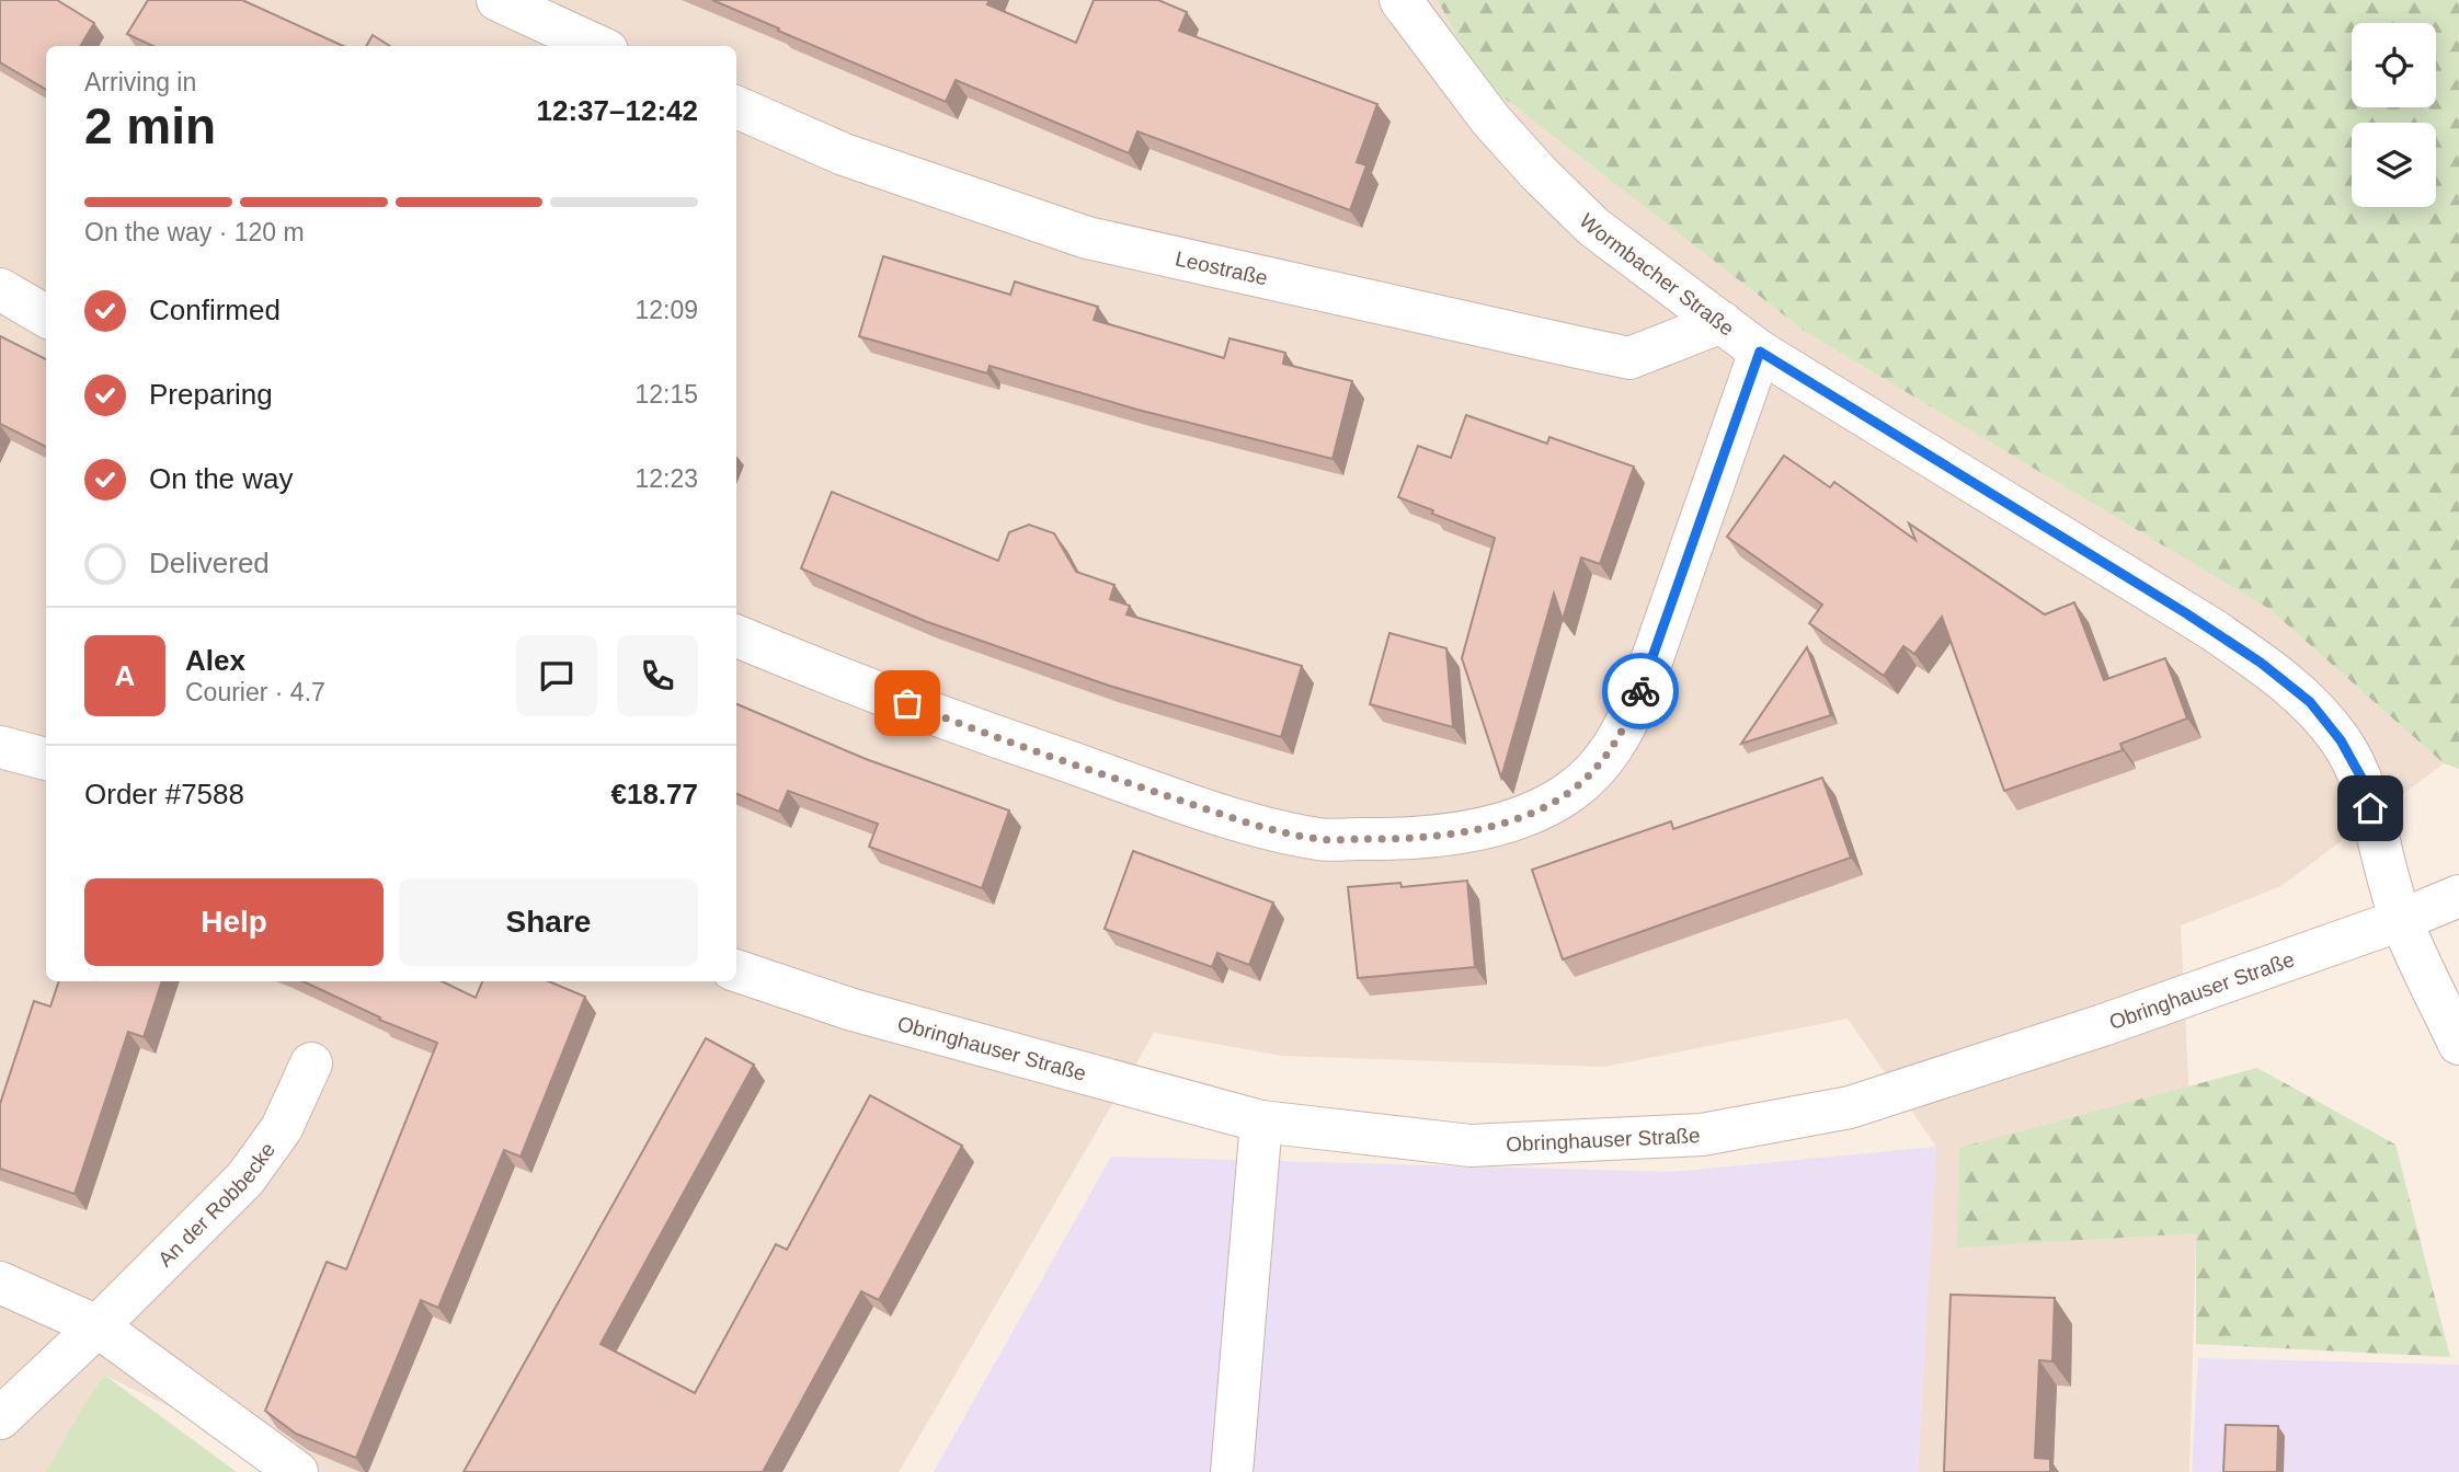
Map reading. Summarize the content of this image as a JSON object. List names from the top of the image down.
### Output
{
  "streets": {
    "street": [
      "Leostraße",
      "Wormbacher Straße",
      "Obringhauser Straße",
      "An der Robbecke"
    ]
  },
  "crossings": [
    ["Leostraße", "Wormbacher Straße"],
    ["Wormbacher Straße", "Obringhauser Straße"]
  ],
  "page": {
    "heading": ["2 min", "Arriving in", "12:37–12:42"],
    "panel": [
      "Alex",
      "Courier · 4.7",
      "Order #7588",
      "€18.77"
    ],
    "bar": "On the way · 120 m",
    "list": [
      ["Confirmed", "12:09"],
      ["Preparing", "12:15"],
      ["On the way", "12:23"],
      "Delivered"
    ],
    "round": "A",
    "buttons": ["Help", "Share"]
  }
}
